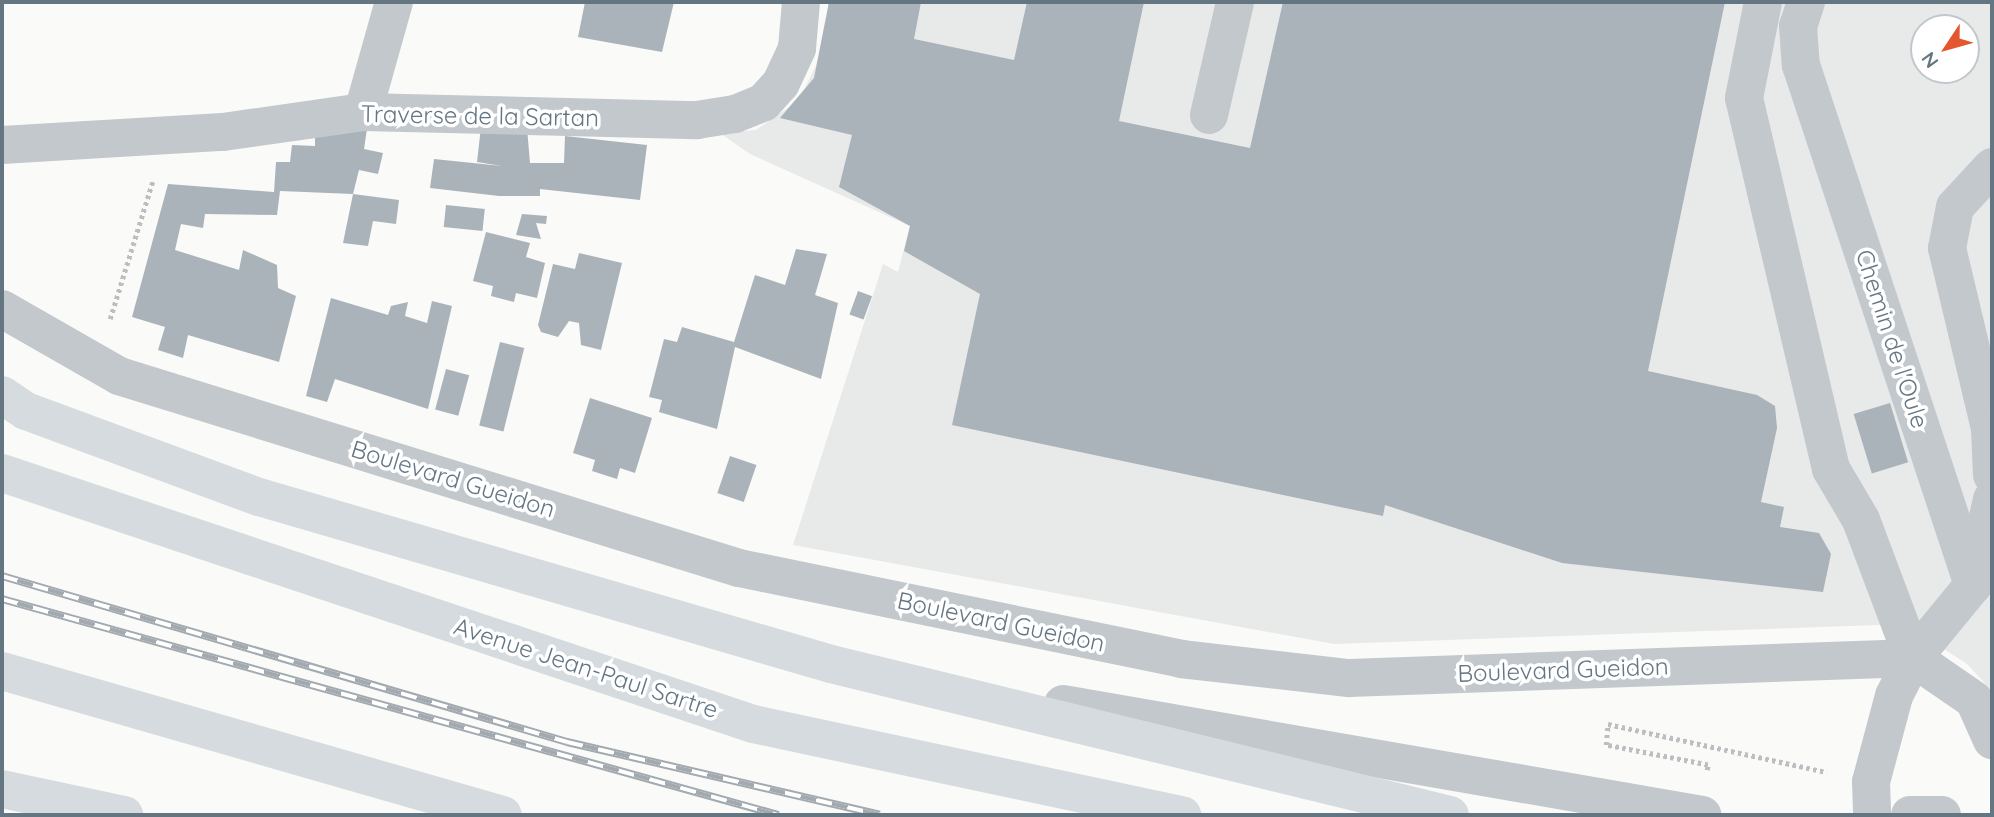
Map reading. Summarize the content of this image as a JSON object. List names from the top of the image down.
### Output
{
  "streets": {
    "main road": ["Avenue Jean-Paul Sartre"],
    "street": ["Traverse de la Sartan", "Chemin de l'Oule", "Boulevard Gueidon"]
  },
  "north": "bottom left"
}
